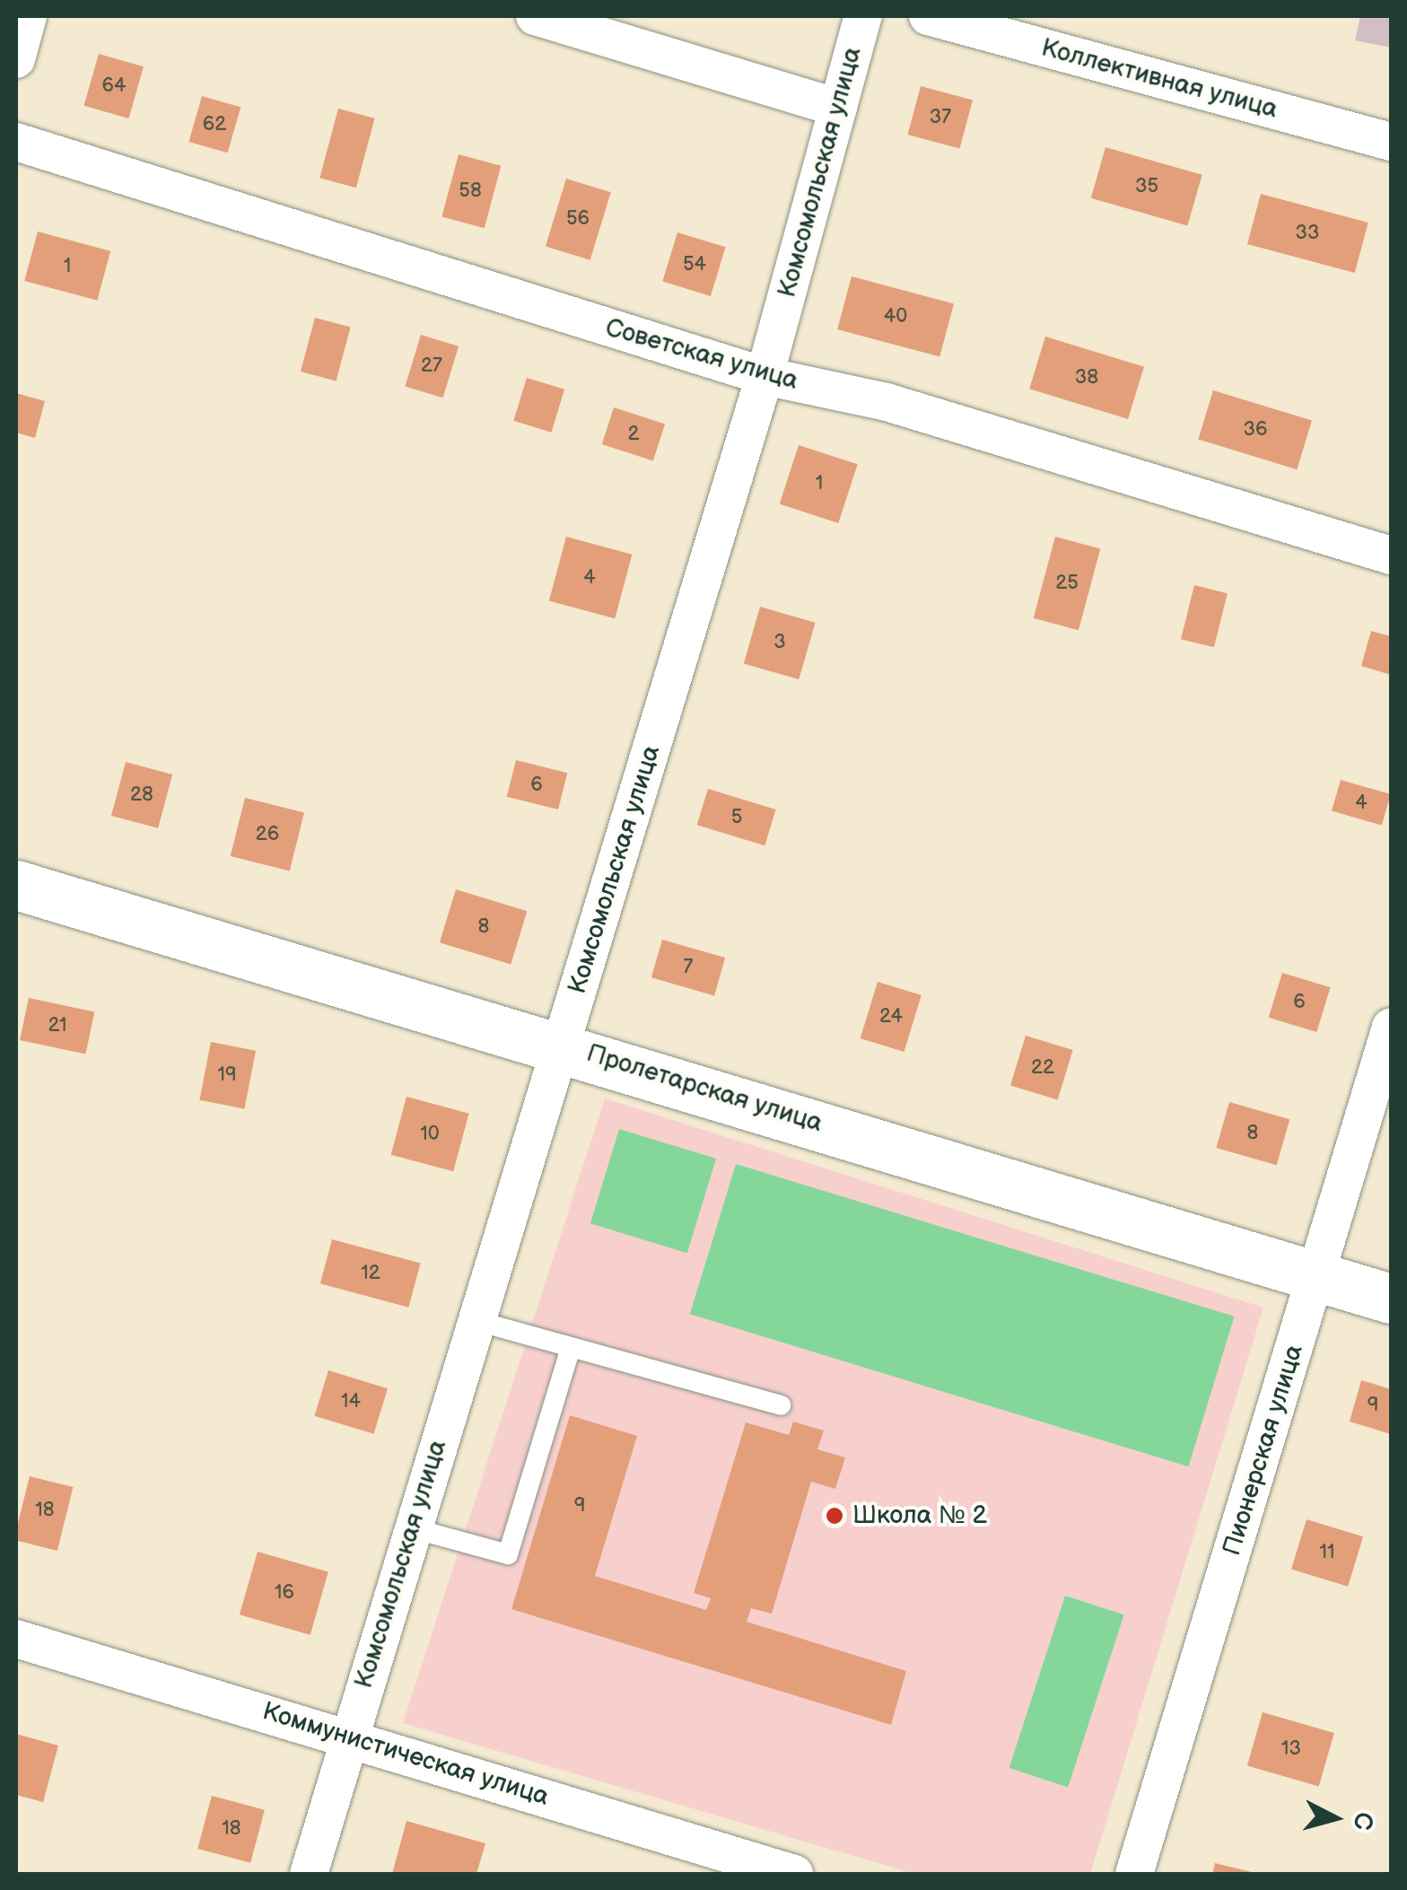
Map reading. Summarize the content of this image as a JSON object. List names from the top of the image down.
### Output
{
  "streets": {
    "street": [
      "Коллективная улица",
      "Комсомольская улица",
      "Советская улица",
      "Пролетарская улица",
      "Пионерская улица",
      "Коммунистическая улица"
    ]
  },
  "crossings": [
    ["Комсомольская улица", "Советская улица"],
    ["Комсомольская улица", "Пролетарская улица"],
    ["Комсомольская улица", "Коммунистическая улица"],
    ["Пролетарская улица", "Пионерская улица"]
  ],
  "places": ["Школа № 2"],
  "house_numbers": [
    "64",
    "37",
    "62",
    "35",
    "58",
    "56",
    "33",
    "54",
    "1",
    "40",
    "27",
    "38",
    "36",
    "2",
    "1",
    "4",
    "25",
    "3",
    "6",
    "28",
    "4",
    "5",
    "26",
    "8",
    "7",
    "6",
    "24",
    "21",
    "22",
    "19",
    "8",
    "10",
    "12",
    "14",
    "9",
    "9",
    "18",
    "11",
    "16",
    "13",
    "18"
  ],
  "north": "right"
}
